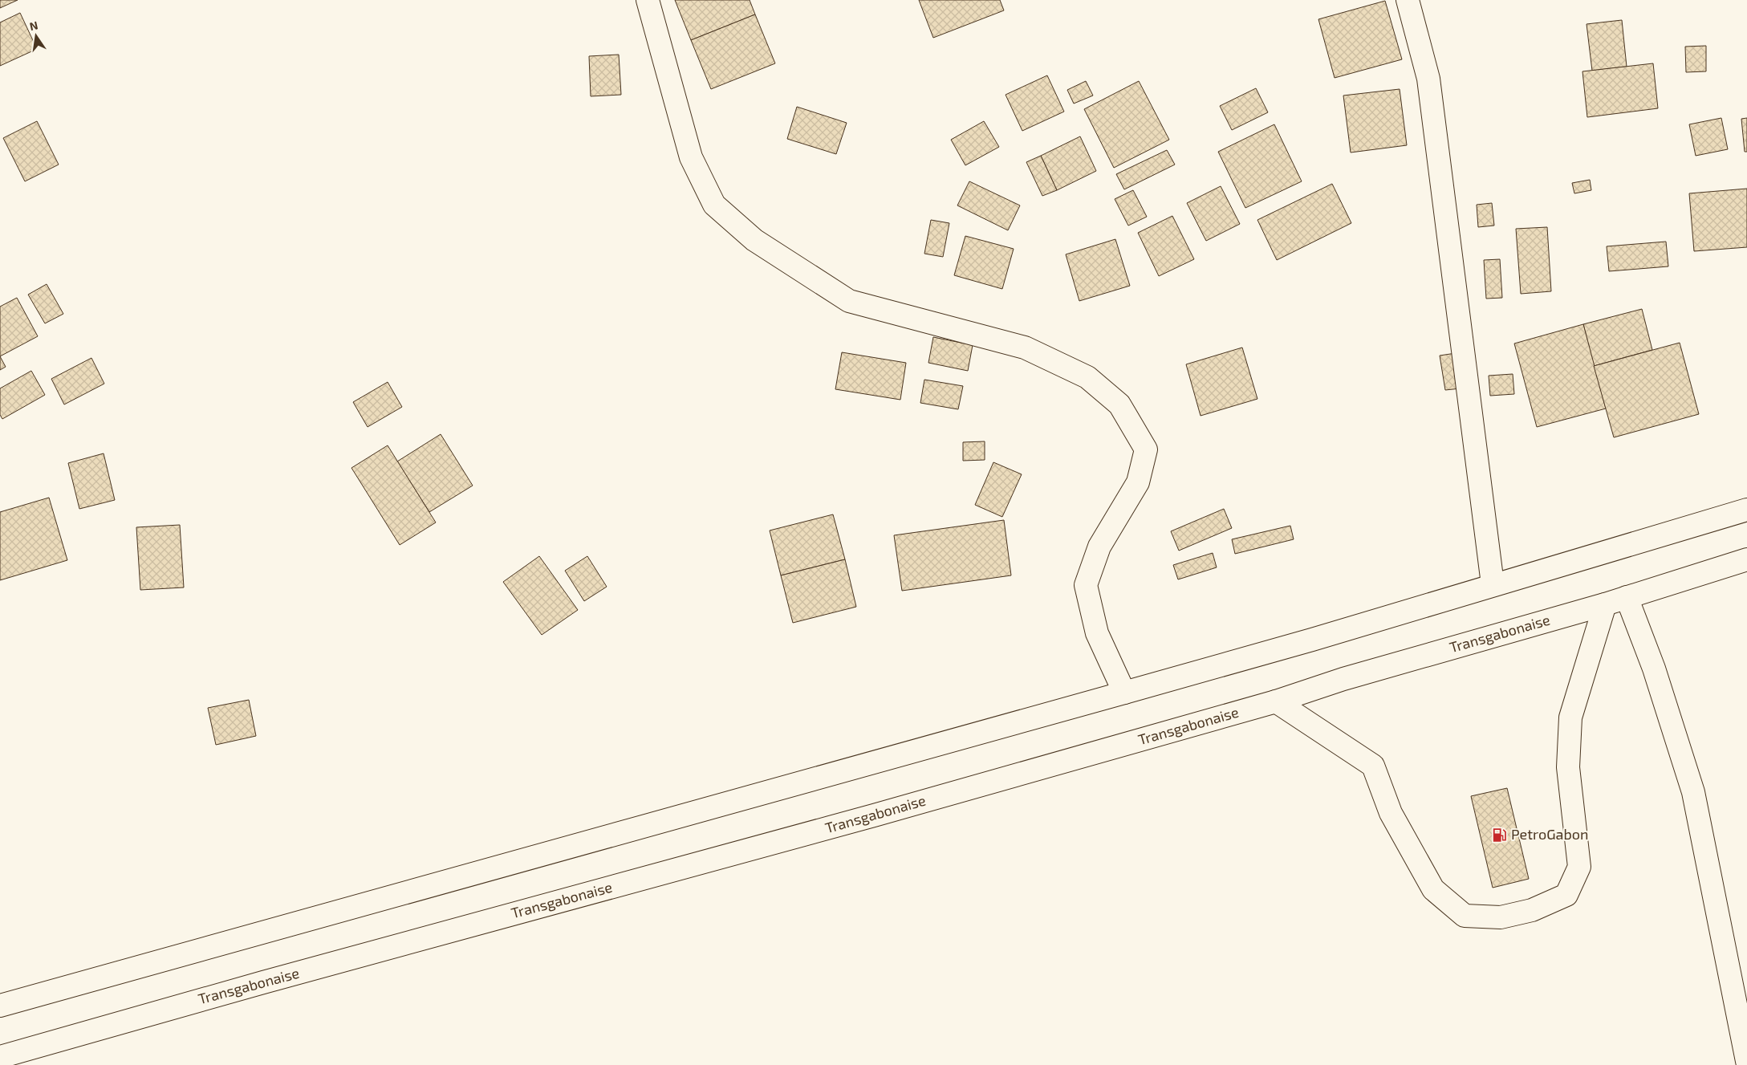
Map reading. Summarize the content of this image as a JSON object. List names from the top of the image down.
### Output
{
  "streets": {
    "main road": ["Transgabonaise"]
  },
  "places": {
    "fuel station": ["PetroGabon"]
  },
  "north": "top"
}
